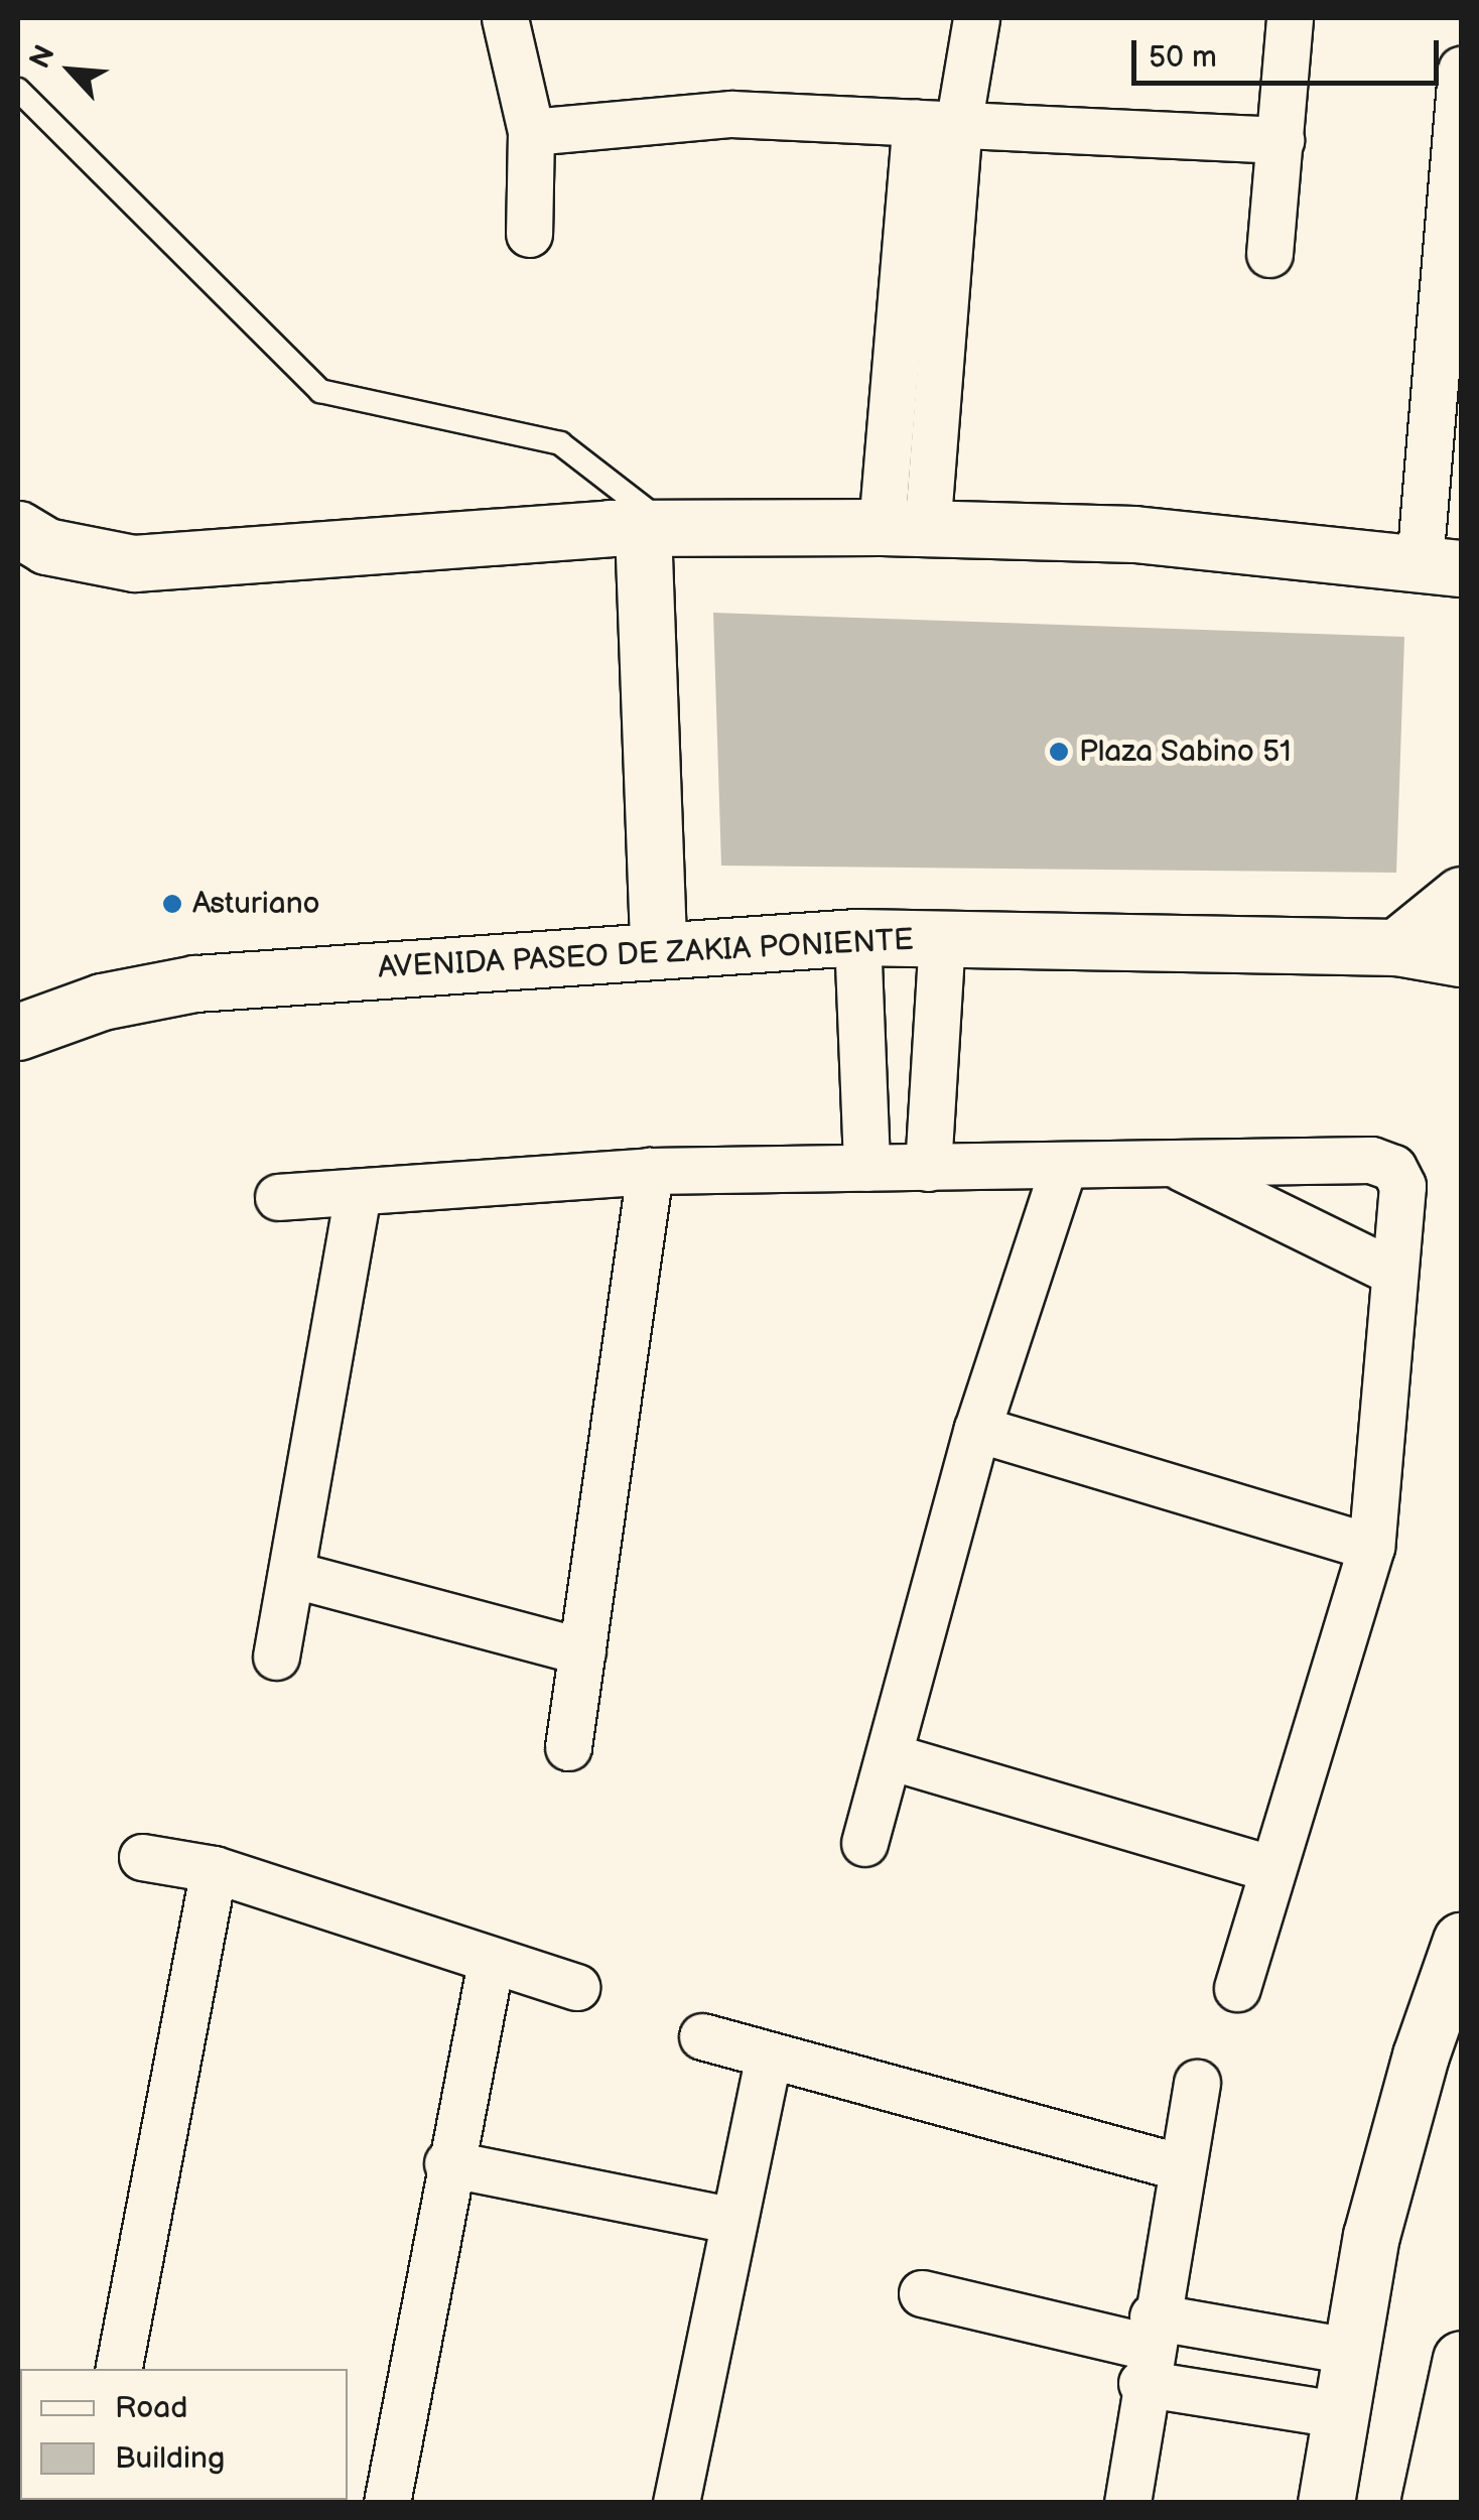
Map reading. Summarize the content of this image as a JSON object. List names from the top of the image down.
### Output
{
  "streets": {
    "street": ["AVENIDA PASEO DE ZAKIA PONIENTE"]
  },
  "places": ["Plaza Sabino 51", "Asturiano"],
  "legend": ["Road", "Building"],
  "scale_bar": "50 m",
  "north": "top left"
}
